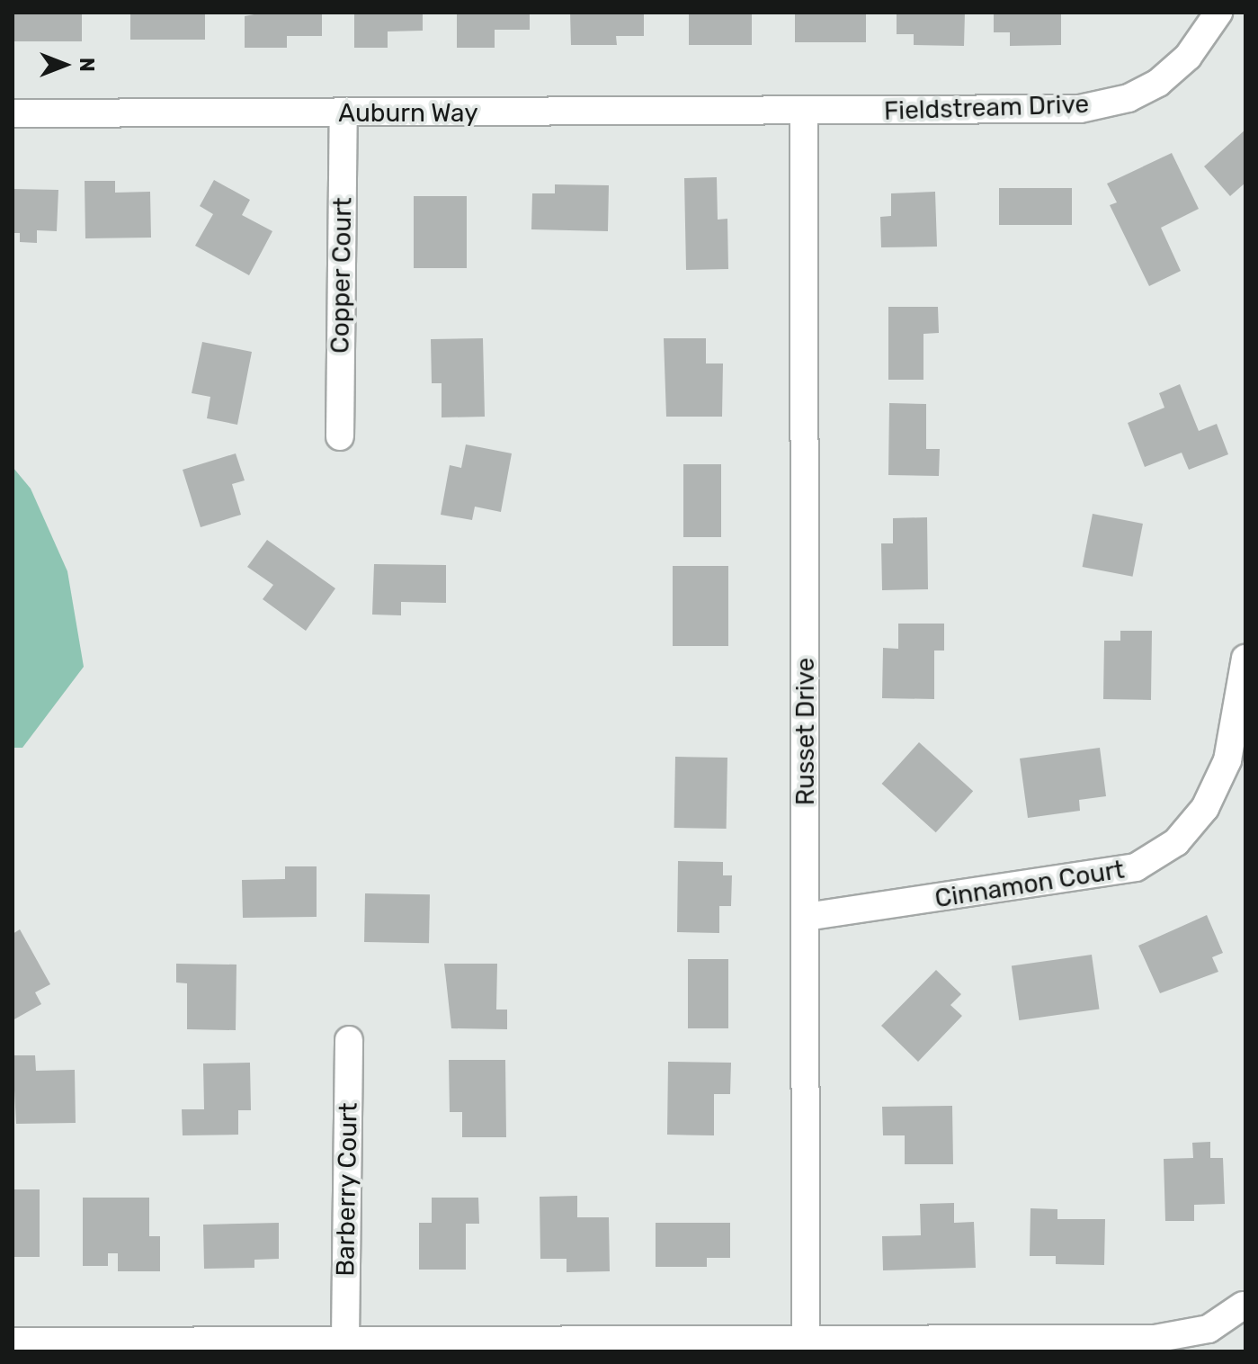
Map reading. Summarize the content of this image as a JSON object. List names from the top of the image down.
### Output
{
  "streets": {
    "street": [
      "Fieldstream Drive",
      "Auburn Way",
      "Copper Court",
      "Russet Drive",
      "Cinnamon Court",
      "Barberry Court"
    ]
  },
  "crossings": [
    ["Fieldstream Drive", "Auburn Way"],
    ["Fieldstream Drive", "Russet Drive"],
    ["Auburn Way", "Copper Court"],
    ["Auburn Way", "Russet Drive"],
    ["Russet Drive", "Cinnamon Court"]
  ],
  "north": "right"
}
